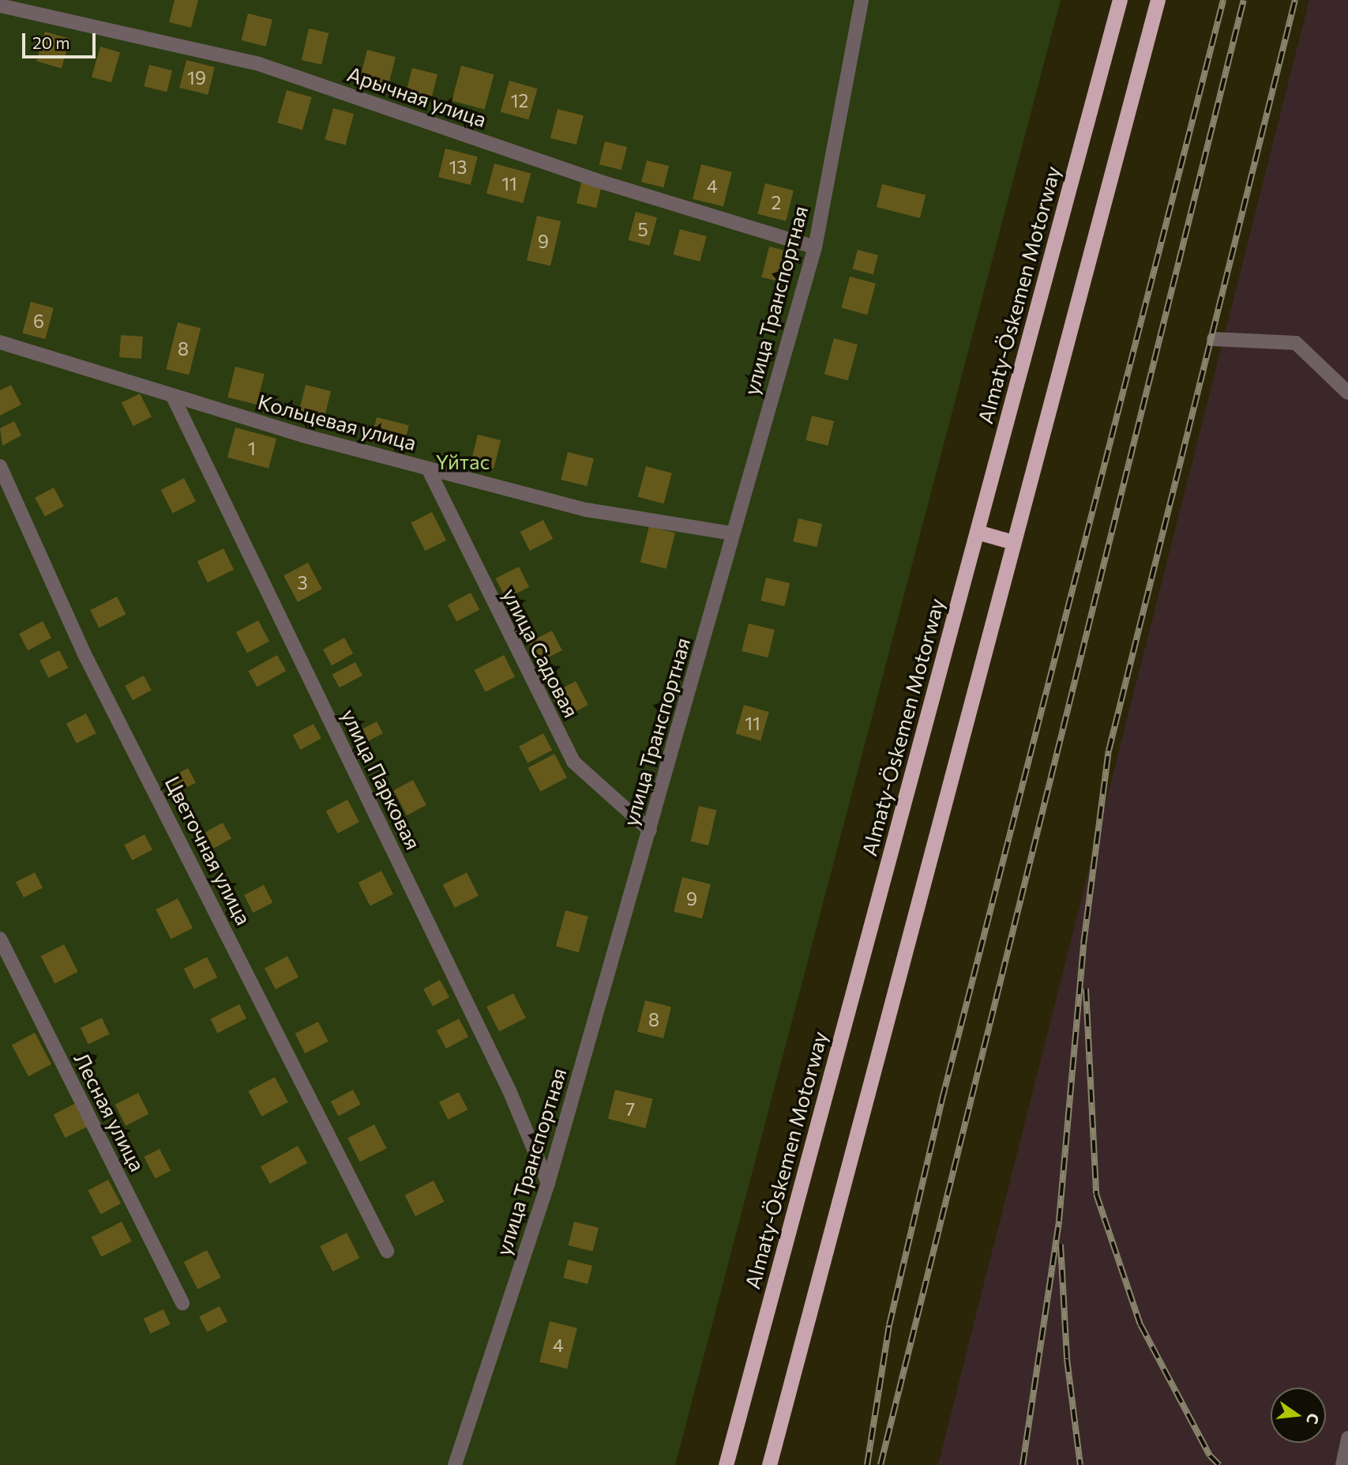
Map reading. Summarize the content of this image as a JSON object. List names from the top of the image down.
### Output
{
  "streets": {
    "highway": ["Almaty-Öskemen Motorway"],
    "street": [
      "Арычная улица",
      "улица Транспортная",
      "Кольцевая улица",
      "улица Садовая",
      "улица Парковая",
      "Цветочная улица",
      "Лесная улица"
    ]
  },
  "crossings": [
    ["Арычная улица", "улица Транспортная"],
    ["улица Транспортная", "Кольцевая улица"],
    ["улица Транспортная", "улица Садовая"],
    ["улица Транспортная", "улица Парковая"],
    ["Кольцевая улица", "улица Садовая"],
    ["Кольцевая улица", "улица Парковая"]
  ],
  "parks": ["Үйтас"],
  "house_numbers": [
    "19",
    "12",
    "13",
    "11",
    "4",
    "2",
    "5",
    "9",
    "6",
    "8",
    "1",
    "3",
    "11",
    "9",
    "8",
    "7",
    "4"
  ],
  "scale_bar": "20 m",
  "north": "right"
}
